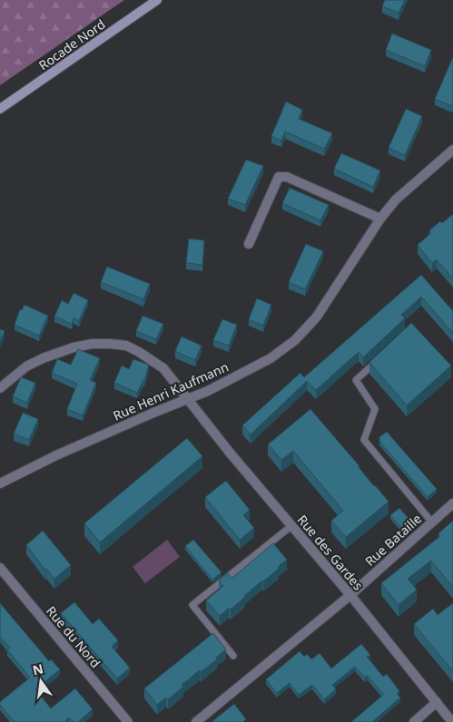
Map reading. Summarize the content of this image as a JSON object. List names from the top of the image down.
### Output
{
  "streets": {
    "main road": ["Rocade Nord"],
    "street": [
      "Rue Henri Kaufmann",
      "Rue Bataille",
      "Rue des Gardes",
      "Rue du Nord"
    ]
  },
  "crossings": [
    ["Rue Henri Kaufmann", "Rue des Gardes"],
    ["Rue Bataille", "Rue des Gardes"]
  ],
  "north": "top"
}
